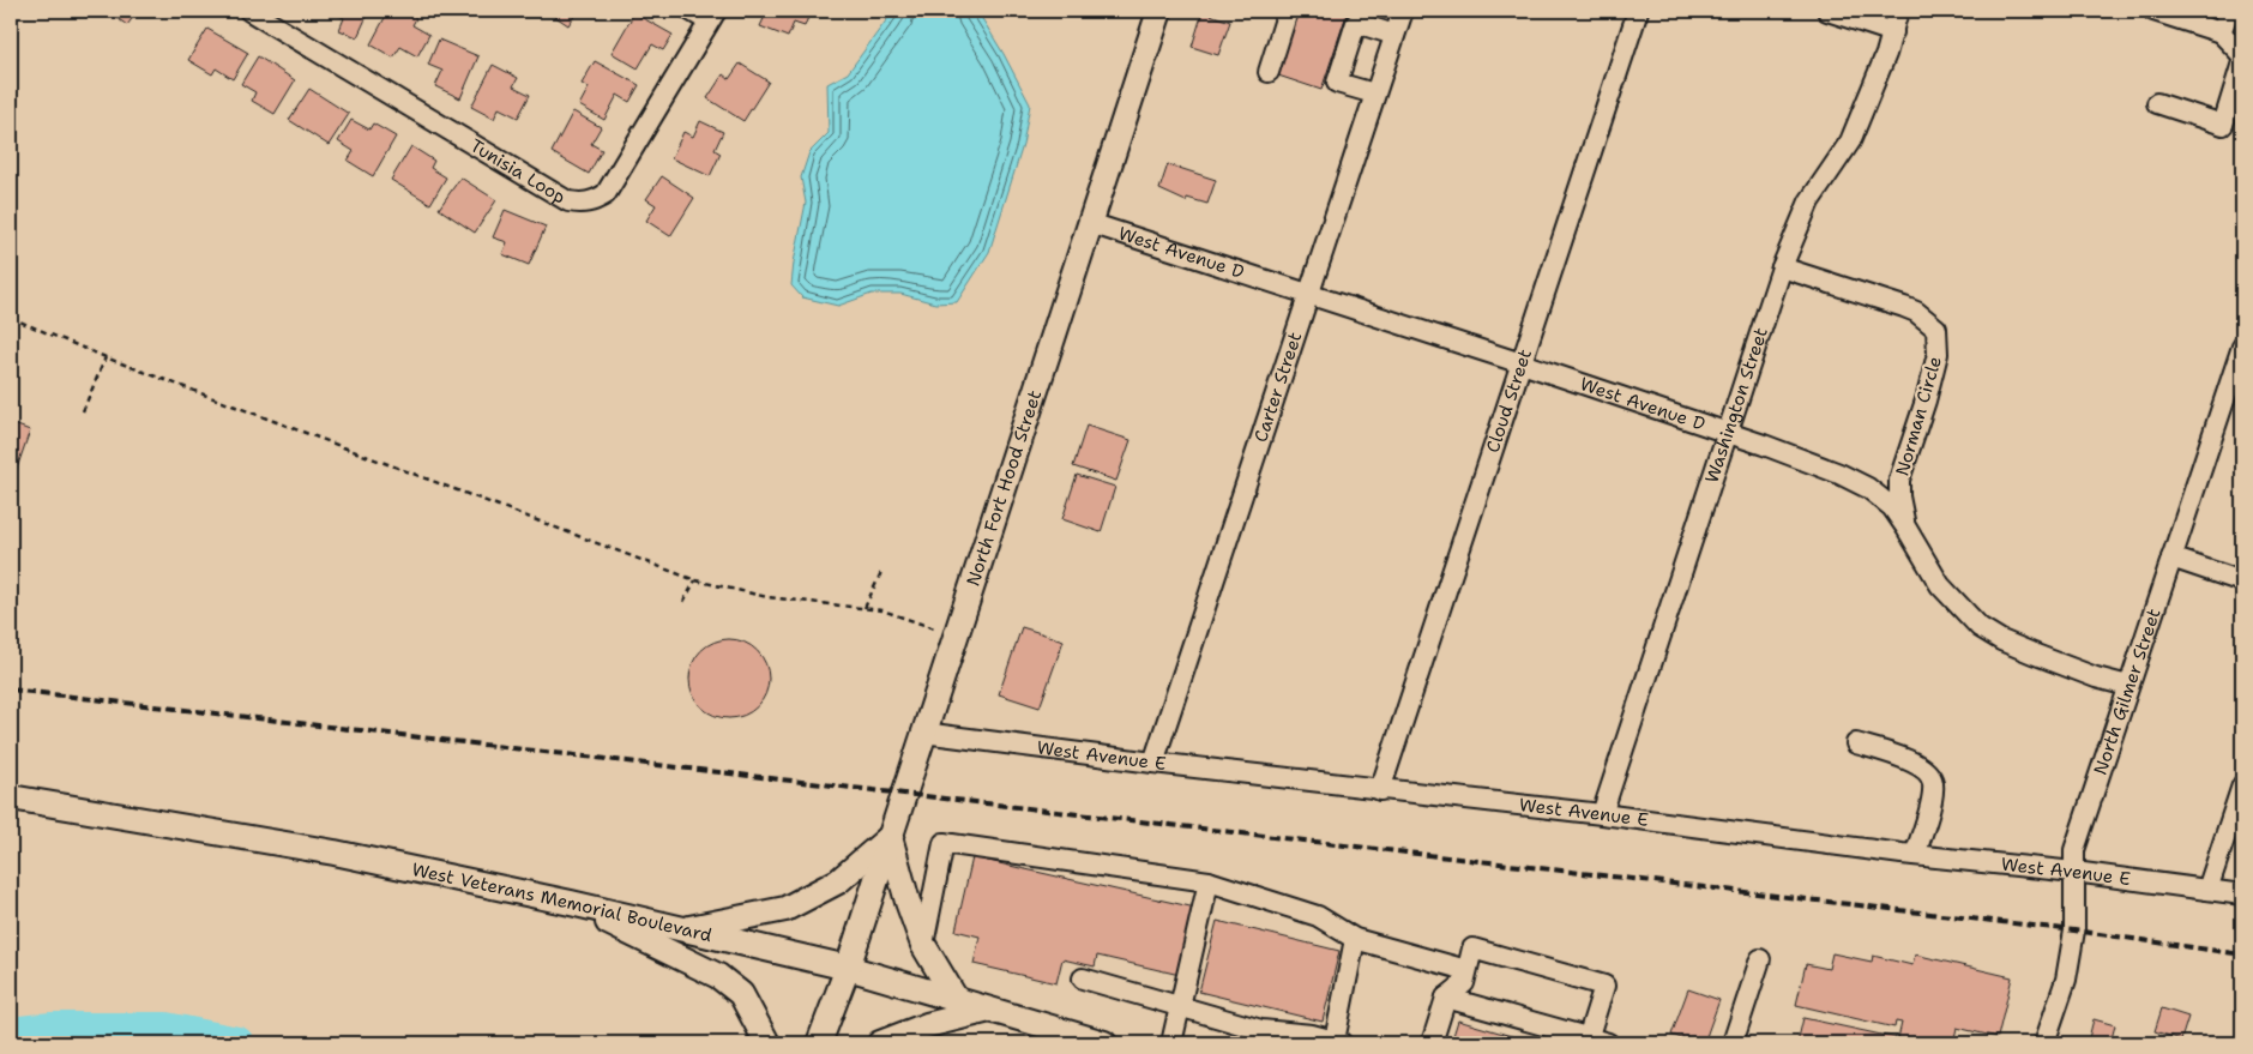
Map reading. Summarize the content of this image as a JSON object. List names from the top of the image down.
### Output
{
  "streets": {
    "main road": ["North Fort Hood Street", "West Veterans Memorial Boulevard"],
    "street": [
      "Tunisia Loop",
      "West Avenue D",
      "Carter Street",
      "Cloud Street",
      "Washington Street",
      "Norman Circle",
      "North Gilmer Street",
      "West Avenue E"
    ]
  },
  "crossings": [
    ["West Avenue D", "Carter Street"],
    ["West Avenue D", "Cloud Street"],
    ["West Avenue D", "Washington Street"],
    ["West Avenue D", "Norman Circle"],
    ["West Avenue D", "North Fort Hood Street"],
    ["West Avenue D", "North Gilmer Street"],
    ["Carter Street", "West Avenue E"],
    ["Cloud Street", "West Avenue E"],
    ["Washington Street", "Norman Circle"],
    ["Washington Street", "West Avenue E"],
    ["North Fort Hood Street", "West Avenue E"],
    ["North Fort Hood Street", "West Veterans Memorial Boulevard"],
    ["North Gilmer Street", "West Avenue E"]
  ]
}
